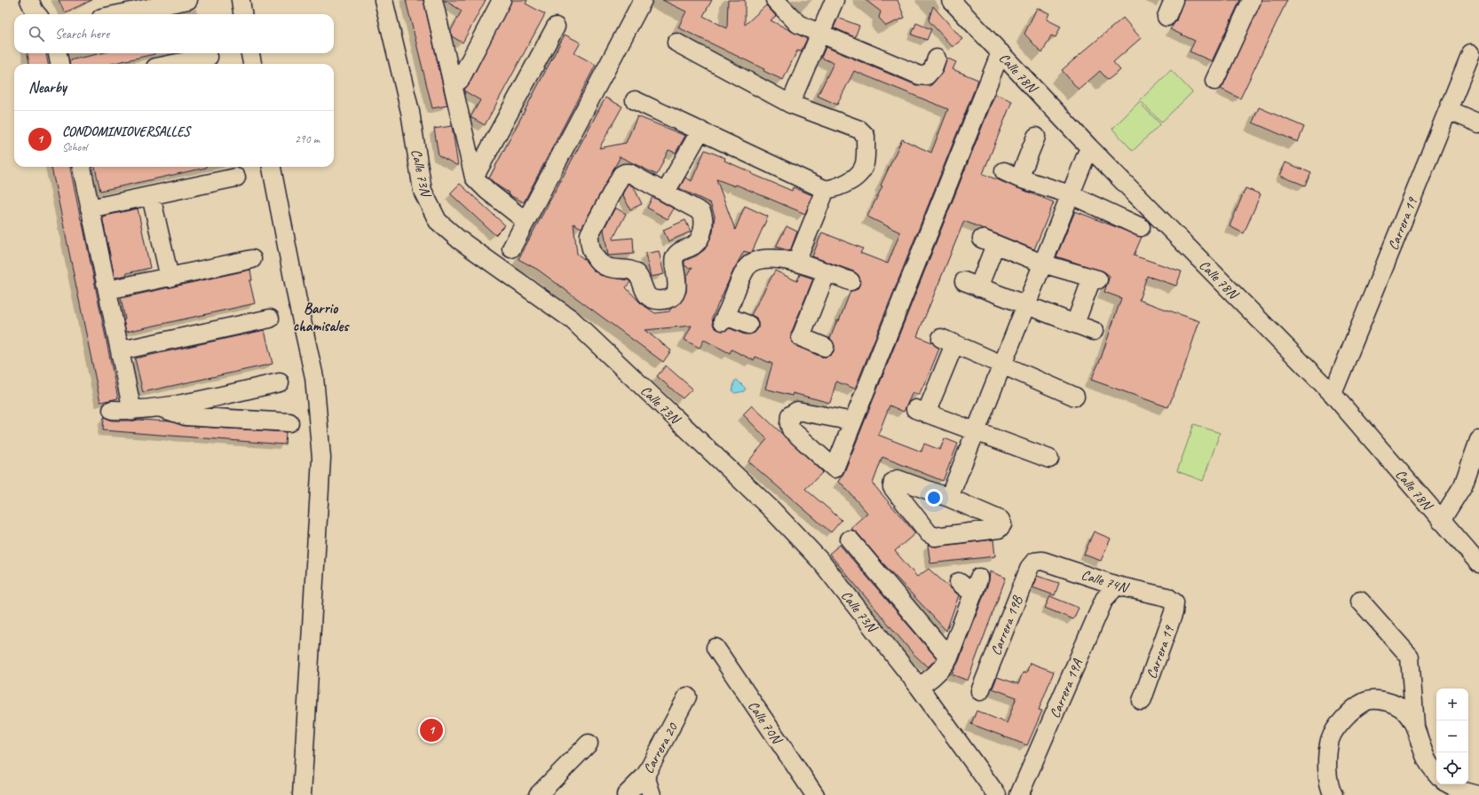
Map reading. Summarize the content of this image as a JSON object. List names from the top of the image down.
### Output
{
  "streets": {
    "street": [
      "Calle 78N",
      "Calle 73N",
      "Carrera 19",
      "Calle 74N",
      "Carrera 19B",
      "Carrera 19A",
      "Calle 70N",
      "Carrera 20"
    ]
  },
  "crossings": [
    ["Calle 78N", "Carrera 19"],
    ["Carrera 19", "Calle 74N"],
    ["Calle 74N", "Carrera 19B"],
    ["Calle 74N", "Carrera 19A"]
  ],
  "districts": ["Barrio chamisales"],
  "page": {
    "search": "Search here",
    "heading": "Nearby",
    "list": [
      {
        "mark": "1",
        "name": "CONDOMINIOVERSALLES",
        "note": "School",
        "value": "290 m"
      }
    ],
    "map_buttons": ["+", "−"],
    "pins": "1"
  }
}
